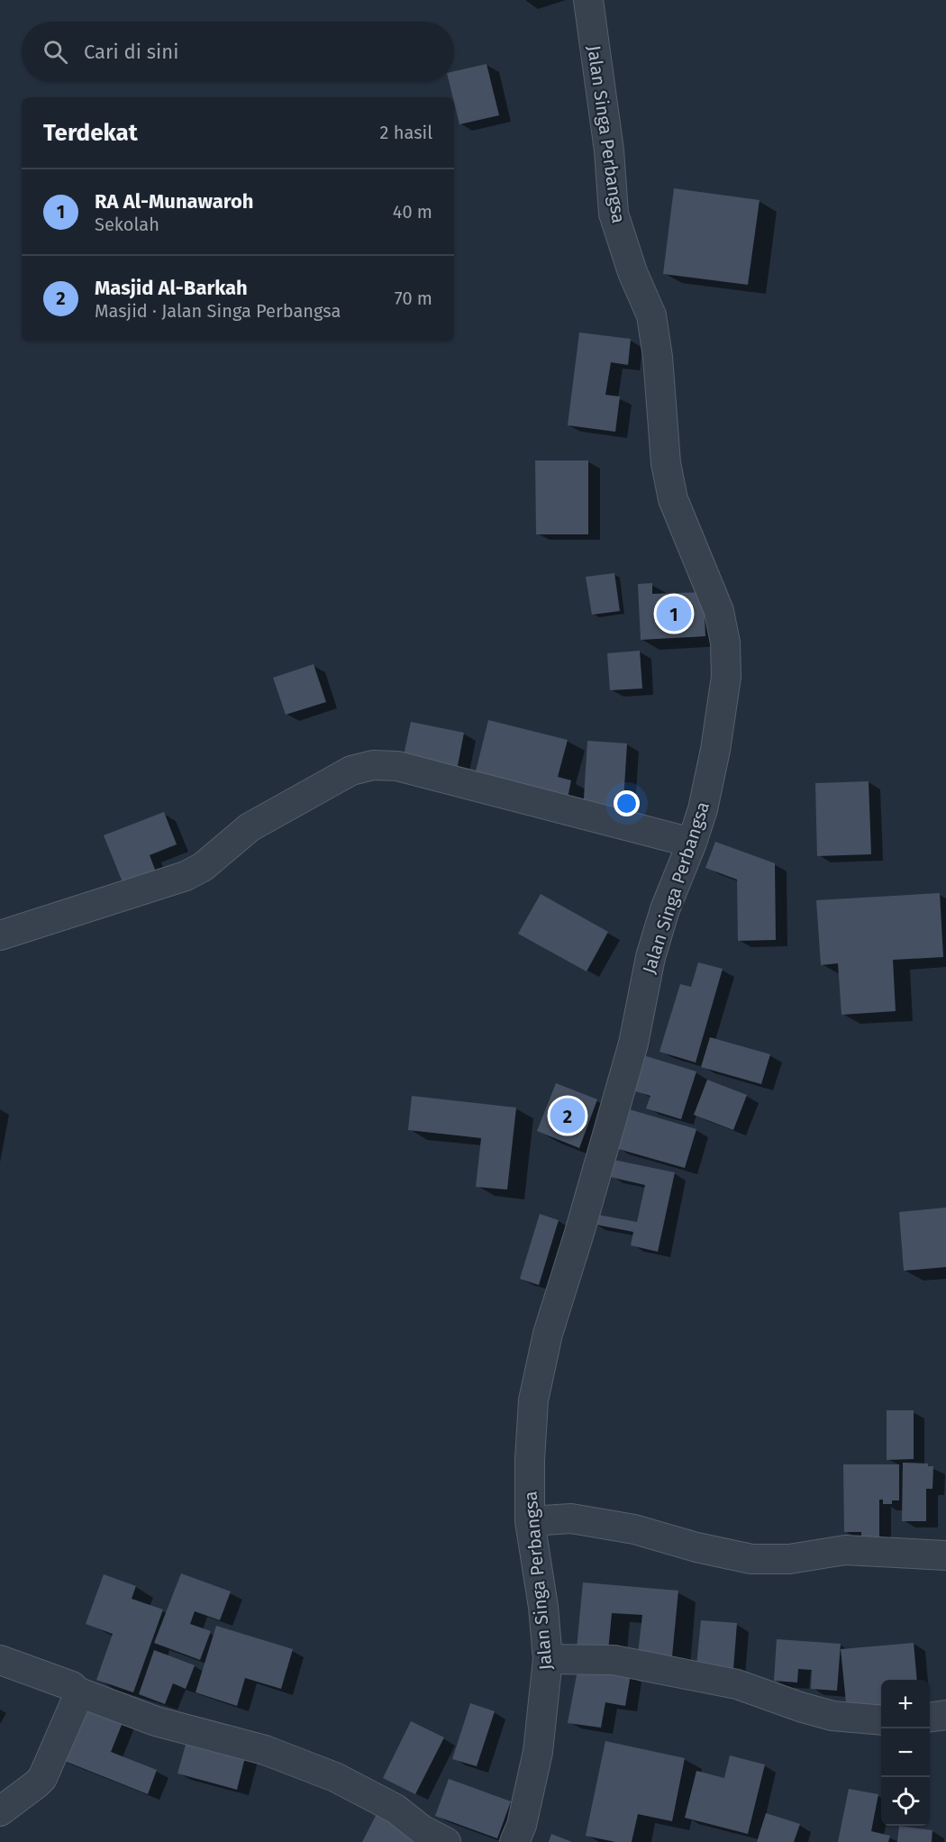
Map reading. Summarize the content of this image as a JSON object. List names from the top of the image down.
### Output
{
  "streets": {
    "street": ["Jalan Singa Perbangsa"]
  },
  "page": {
    "search": "Cari di sini",
    "heading": ["Terdekat", "2 hasil"],
    "list": [
      {
        "mark": "1",
        "name": "RA Al-Munawaroh",
        "note": "Sekolah",
        "value": "40 m"
      },
      {
        "mark": "2",
        "name": "Masjid Al-Barkah",
        "note": "Masjid · Jalan Singa Perbangsa",
        "value": "70 m"
      }
    ],
    "pins": ["1", "2"],
    "map_buttons": ["+", "−"]
  }
}
